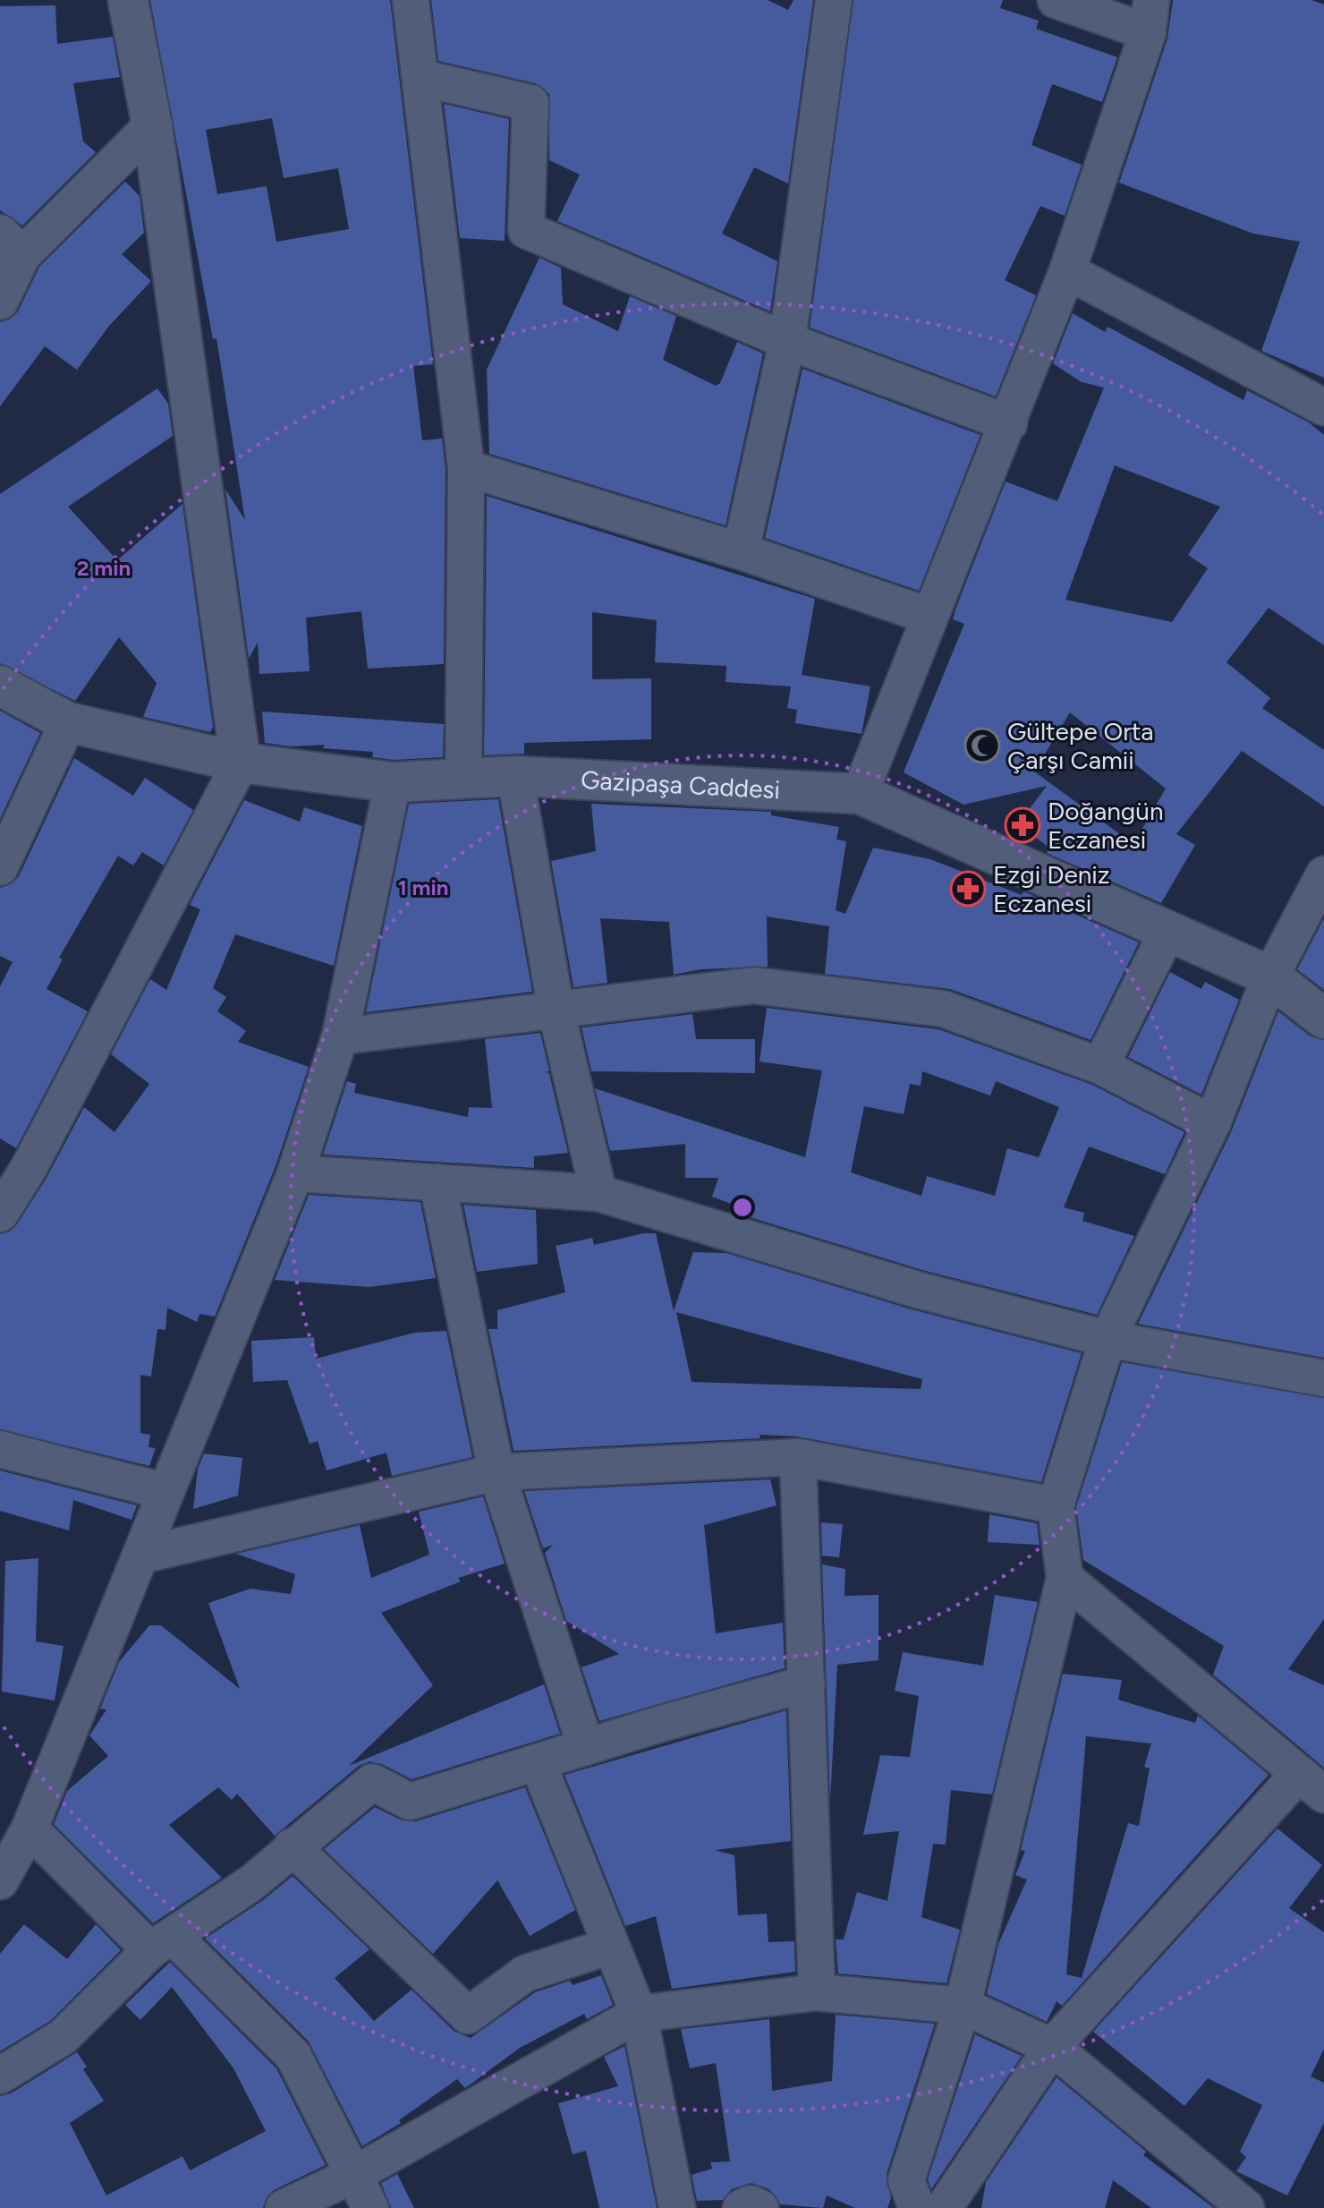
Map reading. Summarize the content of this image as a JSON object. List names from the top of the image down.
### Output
{
  "streets": {
    "street": ["Gazipaşa Caddesi"]
  },
  "places": {
    "mosque": ["Gültepe Orta Çarşı Camii"],
    "pharmacy": ["Doğangün Eczanesi", "Ezgi Deniz Eczanesi"]
  },
  "rings": ["2 min", "1 min"]
}
